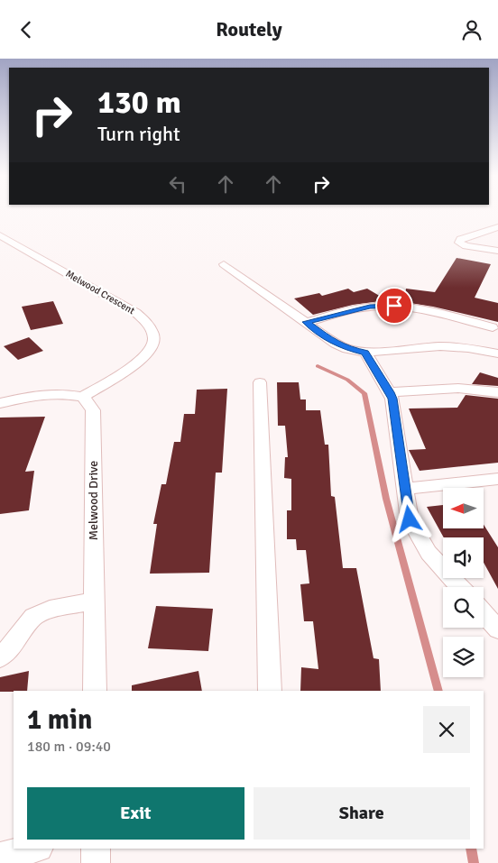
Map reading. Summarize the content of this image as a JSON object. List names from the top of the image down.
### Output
{
  "streets": {
    "street": ["Melwood Crescent", "Melwood Drive"]
  },
  "crossings": [
    ["Melwood Crescent", "Melwood Drive"]
  ],
  "north": "left",
  "page": {
    "header": "Routely",
    "turn": ["130 m", "Turn right"],
    "heading": ["1 min", "180 m · 09:40"],
    "buttons": ["Exit", "Share"]
  }
}
